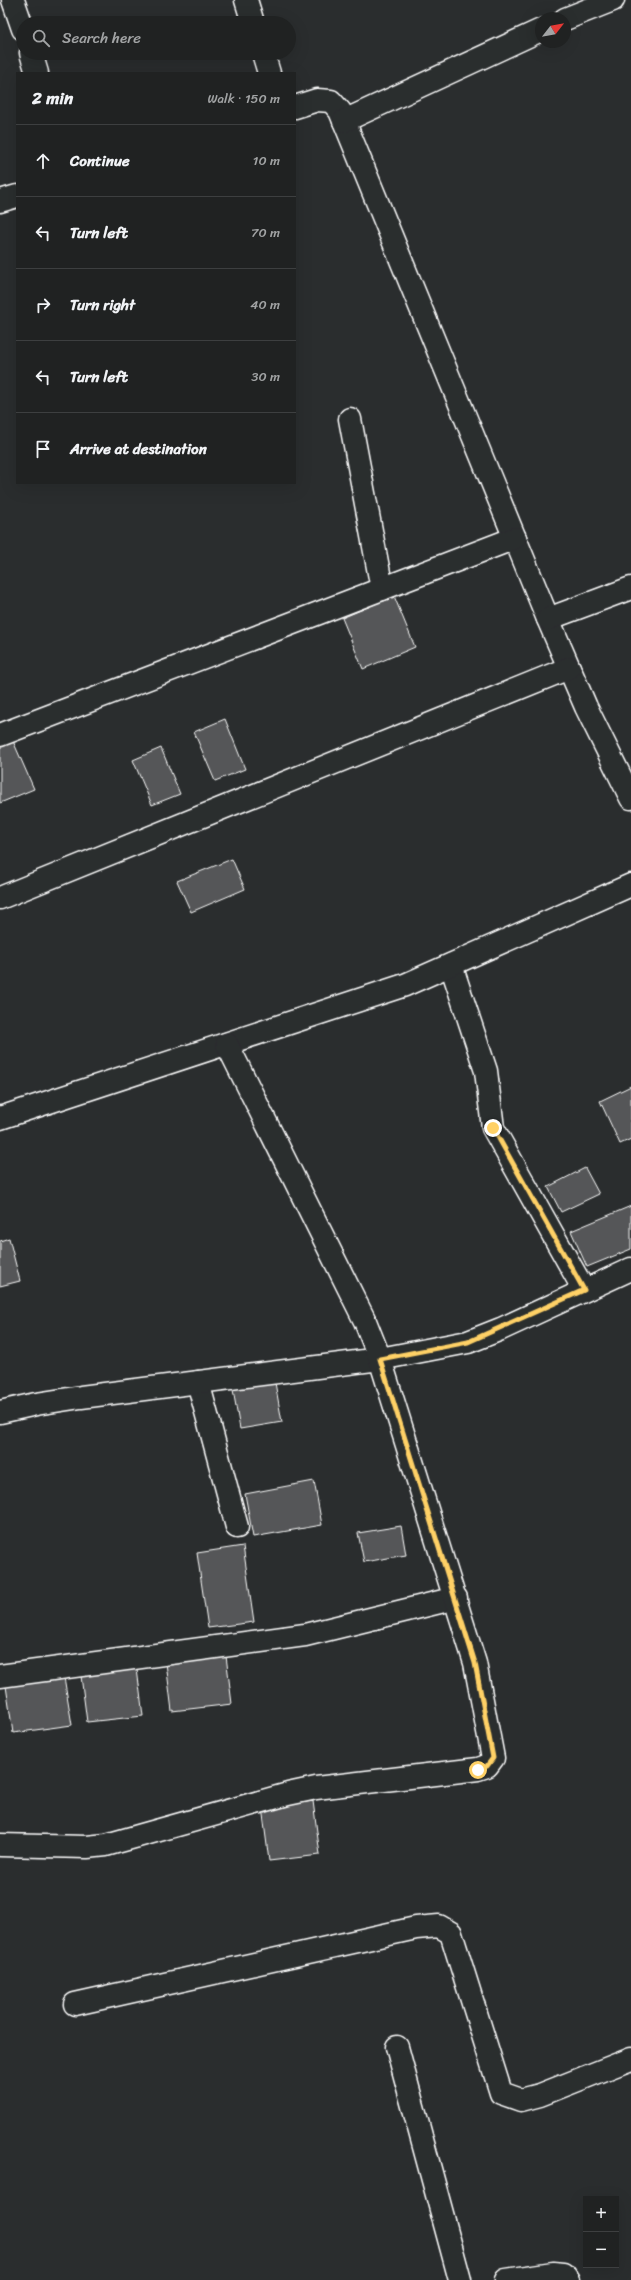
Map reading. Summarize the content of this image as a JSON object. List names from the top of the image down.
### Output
{
  "north": "top right",
  "page": {
    "search": "Search here",
    "heading": ["2 min", "Walk · 150 m"],
    "list": [
      ["Continue", "10 m"],
      ["Turn left", "70 m"],
      ["Turn right", "40 m"],
      ["Turn left", "30 m"],
      "Arrive at destination"
    ],
    "map_buttons": ["+", "−"]
  }
}
